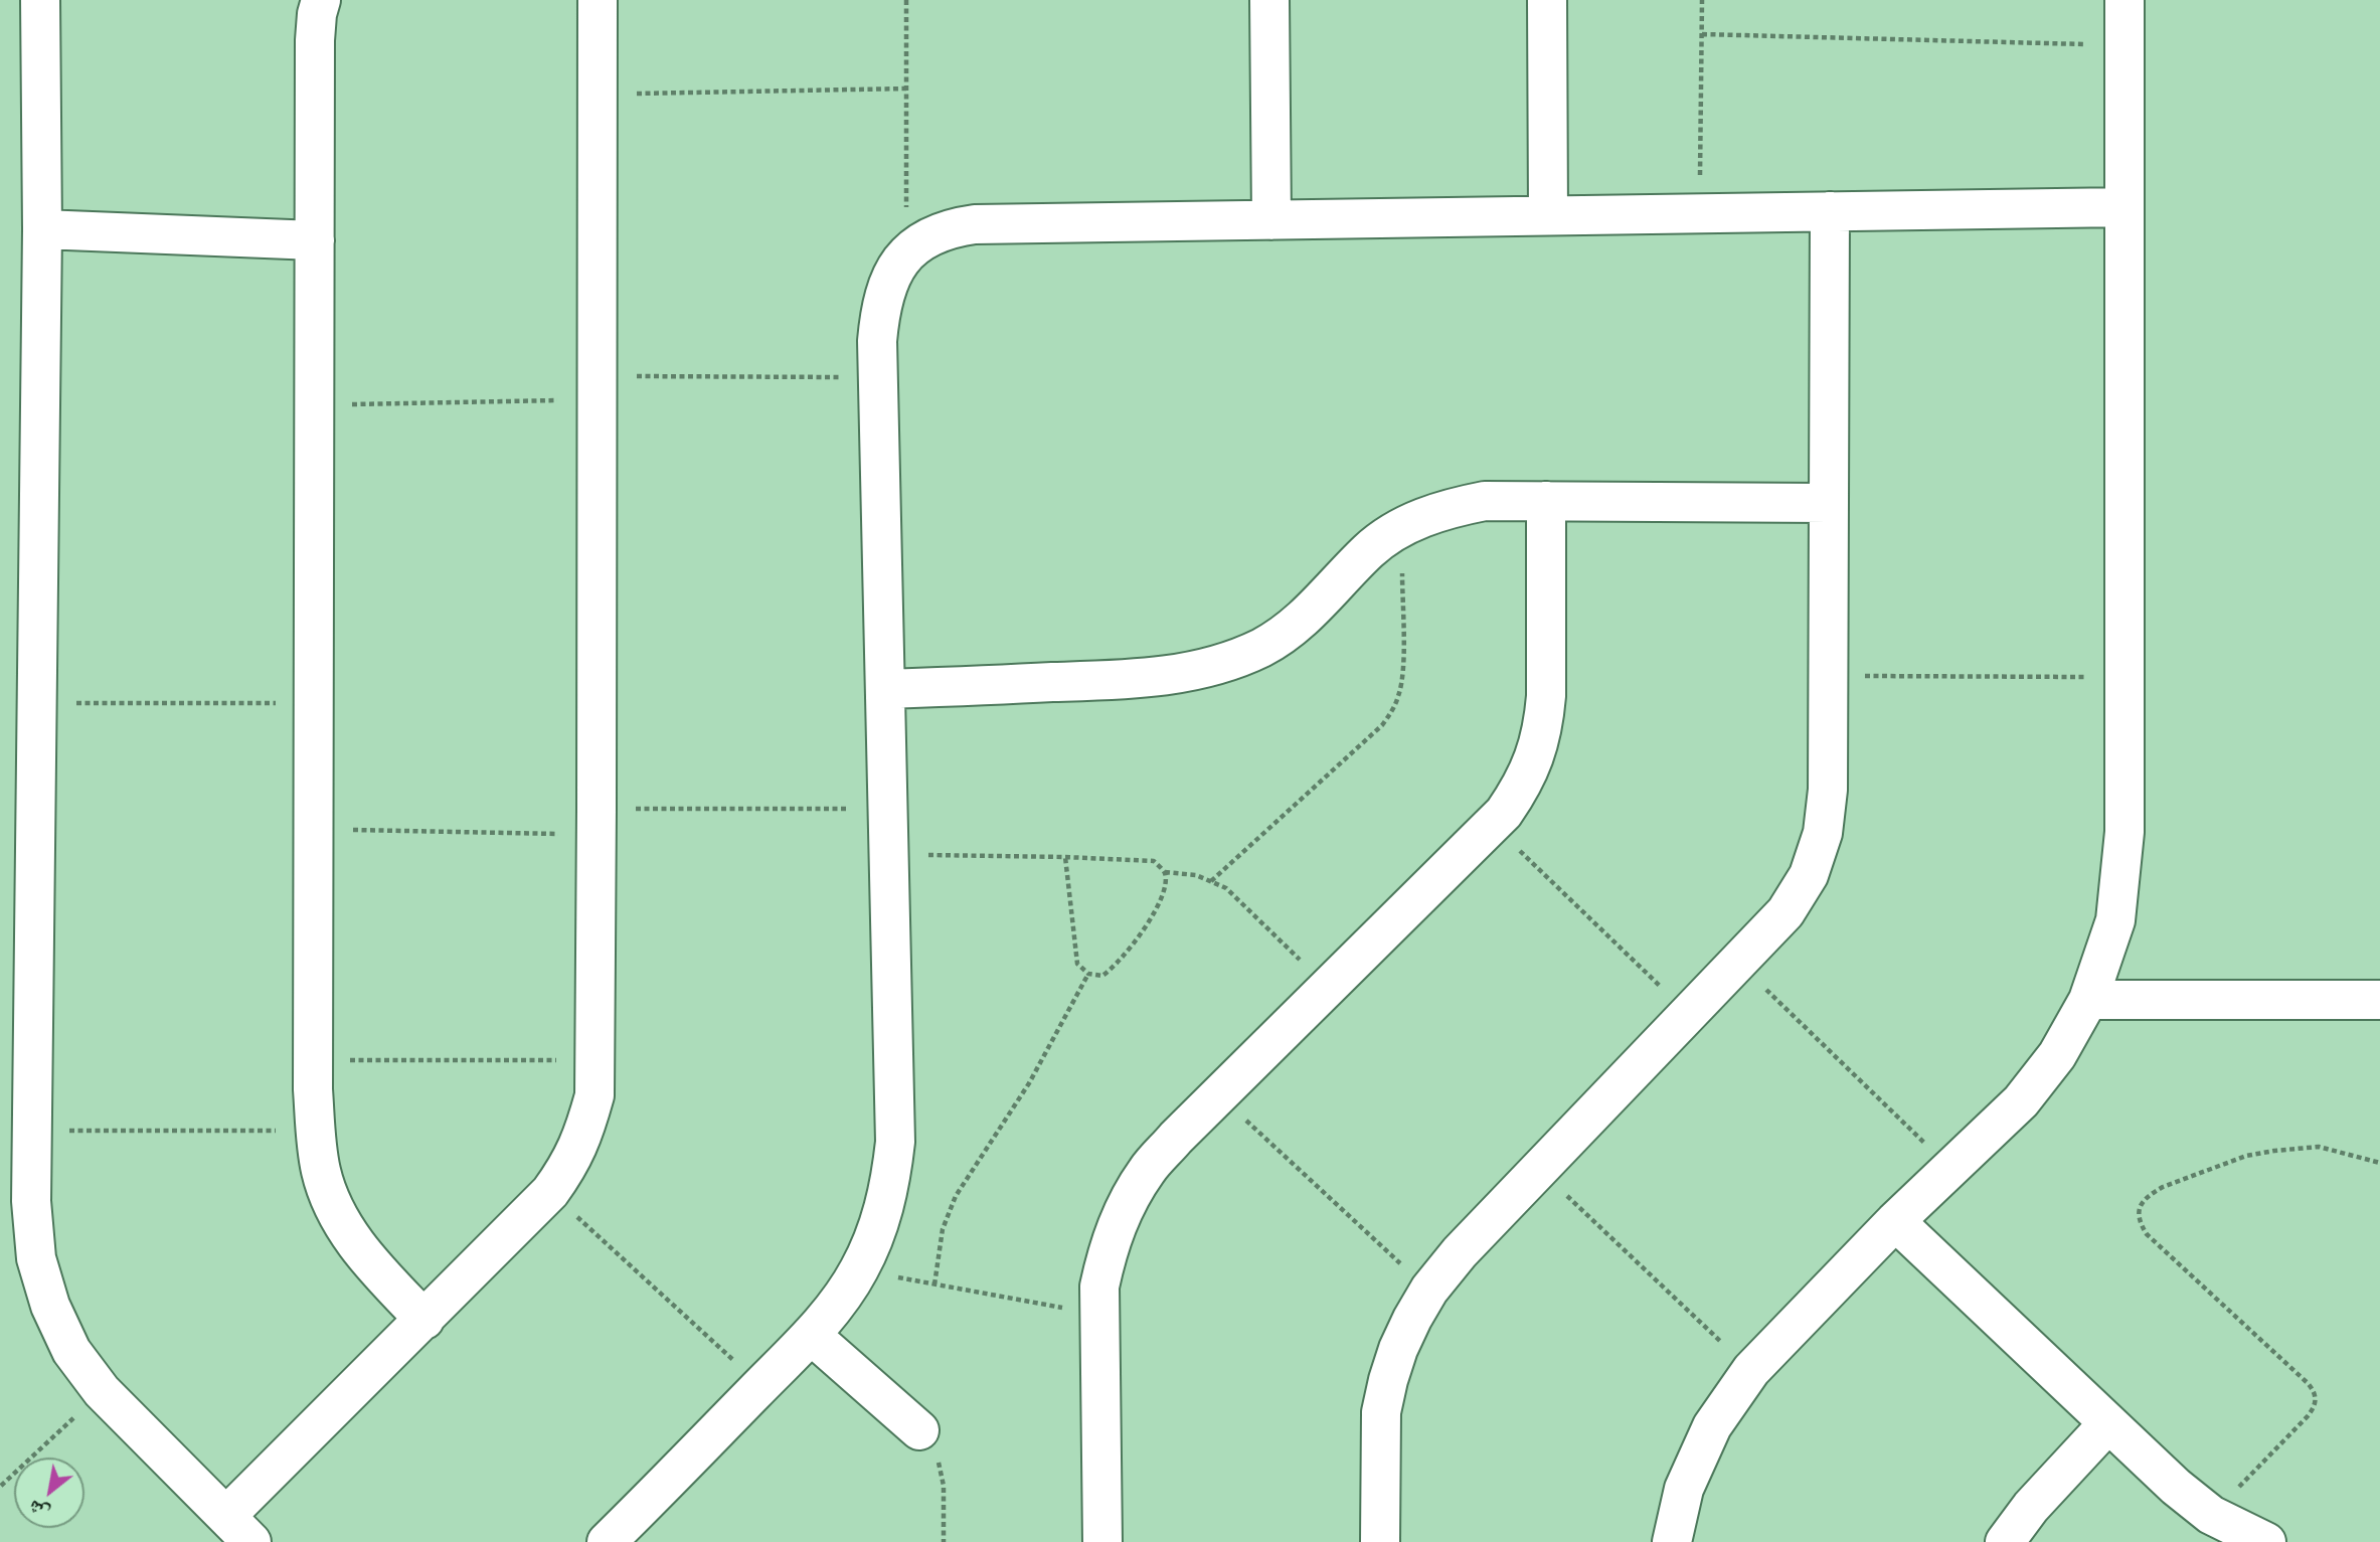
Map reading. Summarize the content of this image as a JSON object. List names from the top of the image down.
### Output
{
  "north": "bottom left"
}
